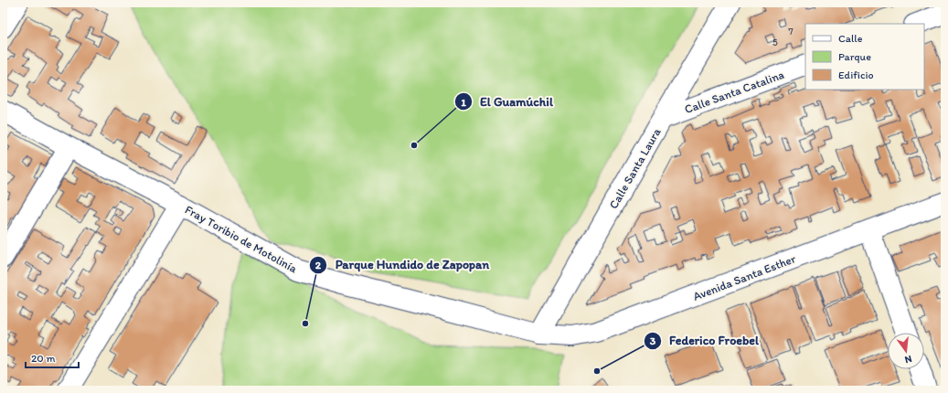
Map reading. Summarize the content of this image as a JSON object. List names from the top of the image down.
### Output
{
  "streets": {
    "street": [
      "Calle Santa Catalina",
      "Calle Santa Laura",
      "Fray Toribio de Motolinía",
      "Avenida Santa Esther"
    ]
  },
  "crossings": [
    ["Calle Santa Catalina", "Calle Santa Laura"],
    ["Calle Santa Laura", "Fray Toribio de Motolinía"],
    ["Calle Santa Laura", "Avenida Santa Esther"],
    ["Fray Toribio de Motolinía", "Avenida Santa Esther"]
  ],
  "places": ["El Guamúchil", "Parque Hundido de Zapopan", "Federico Froebel"],
  "house_numbers": ["7", "5"],
  "legend": ["Calle", "Parque", "Edificio"],
  "scale_bar": "20 m",
  "north": "bottom"
}
